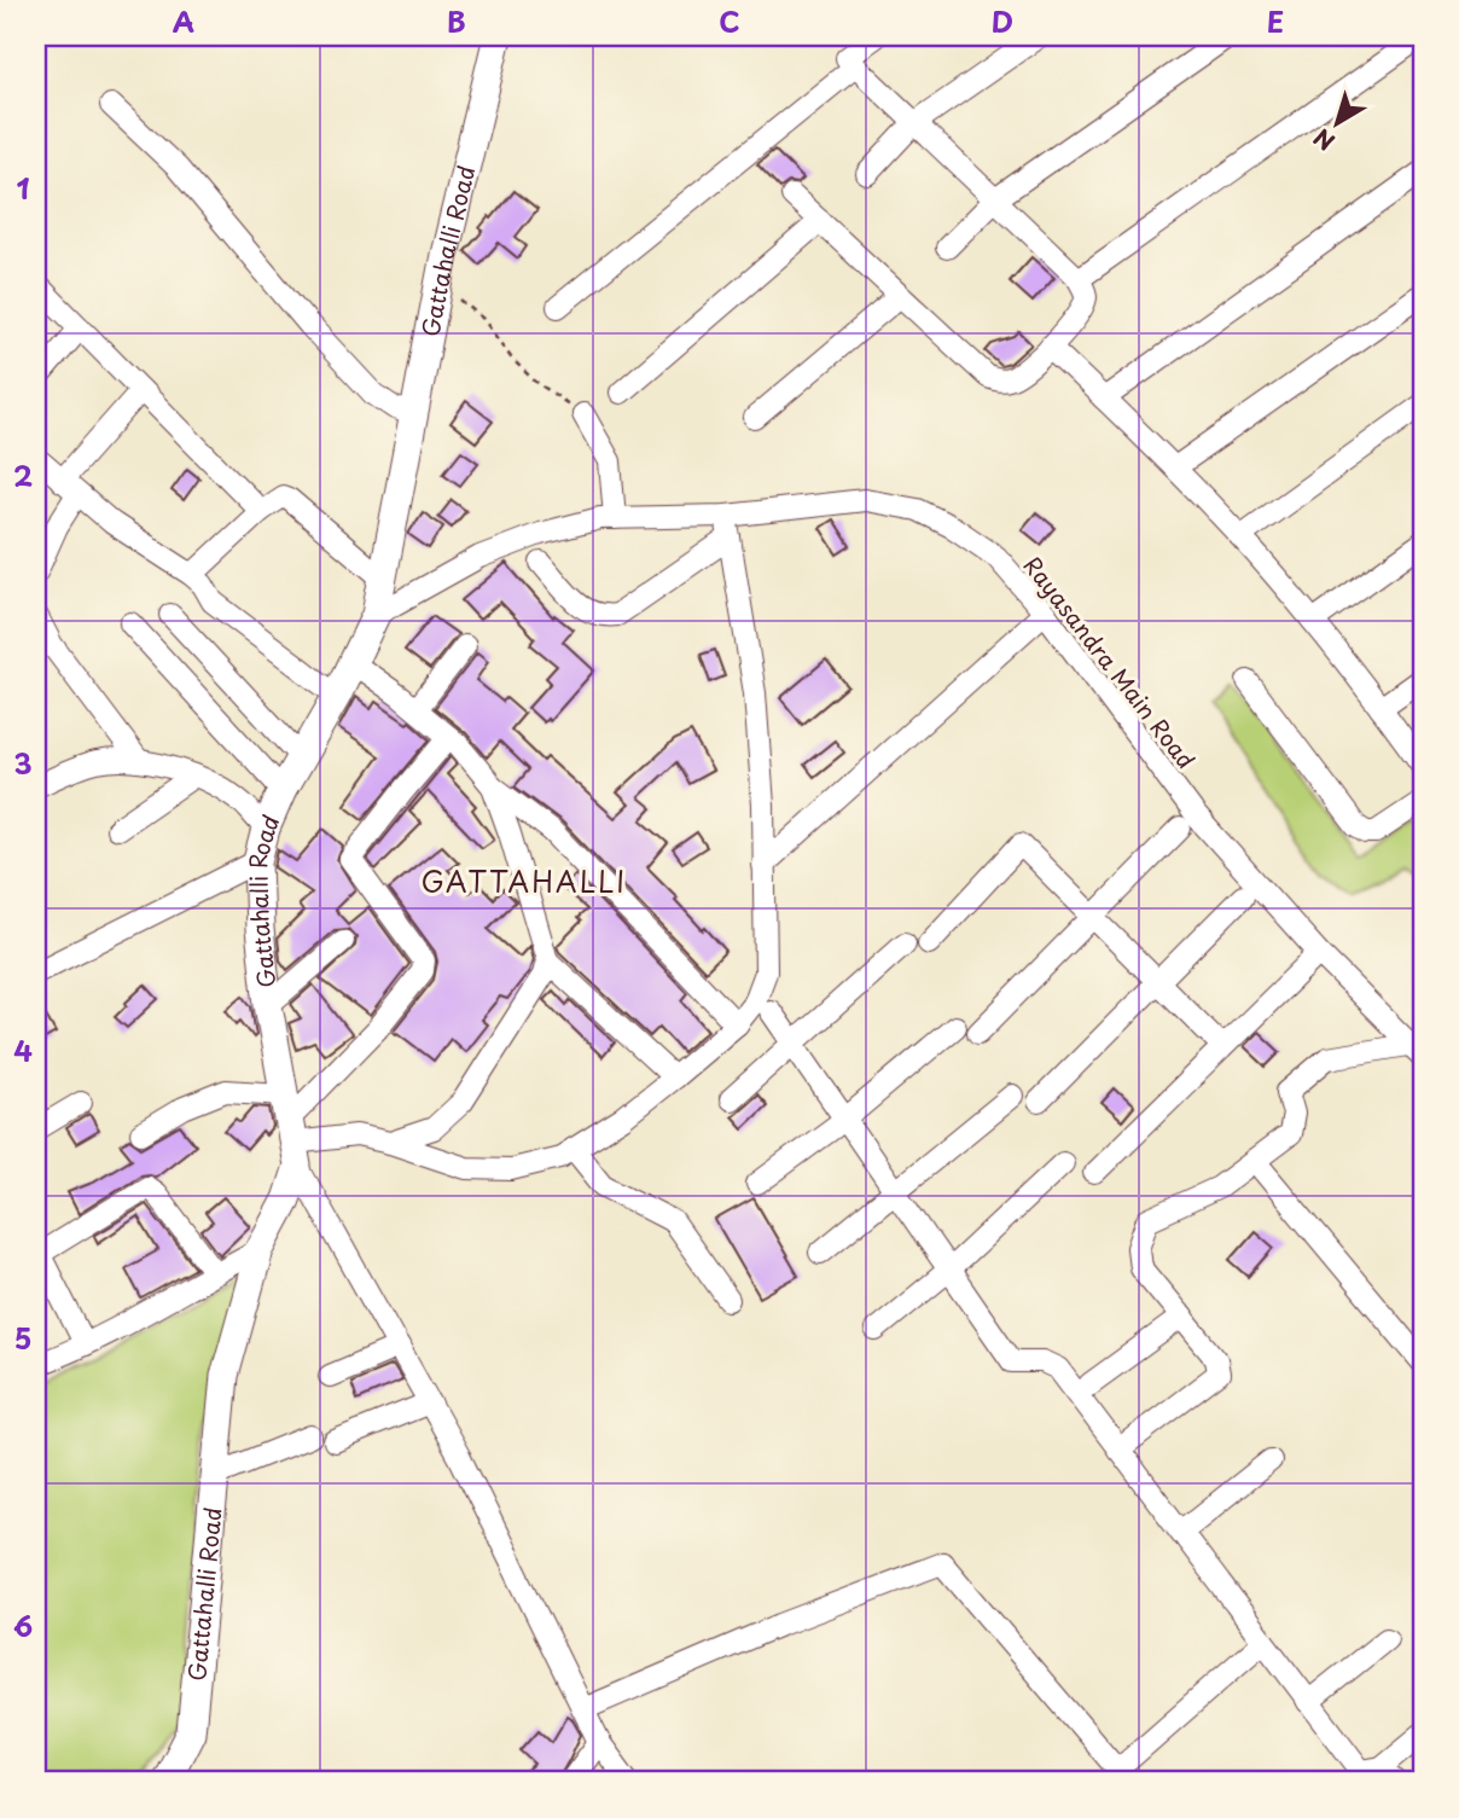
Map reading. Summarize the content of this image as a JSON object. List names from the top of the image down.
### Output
{
  "streets": {
    "main road": ["Gattahalli Road"],
    "street": ["Rayasandra Main Road"]
  },
  "crossings": [
    ["Gattahalli Road", "Rayasandra Main Road"]
  ],
  "districts": ["GATTAHALLI"],
  "north": "bottom left",
  "grid": {
    "columns": [
      "A",
      "B",
      "C",
      "D",
      "E"
    ],
    "rows": [
      "1",
      "2",
      "3",
      "4",
      "5",
      "6"
    ]
  }
}
